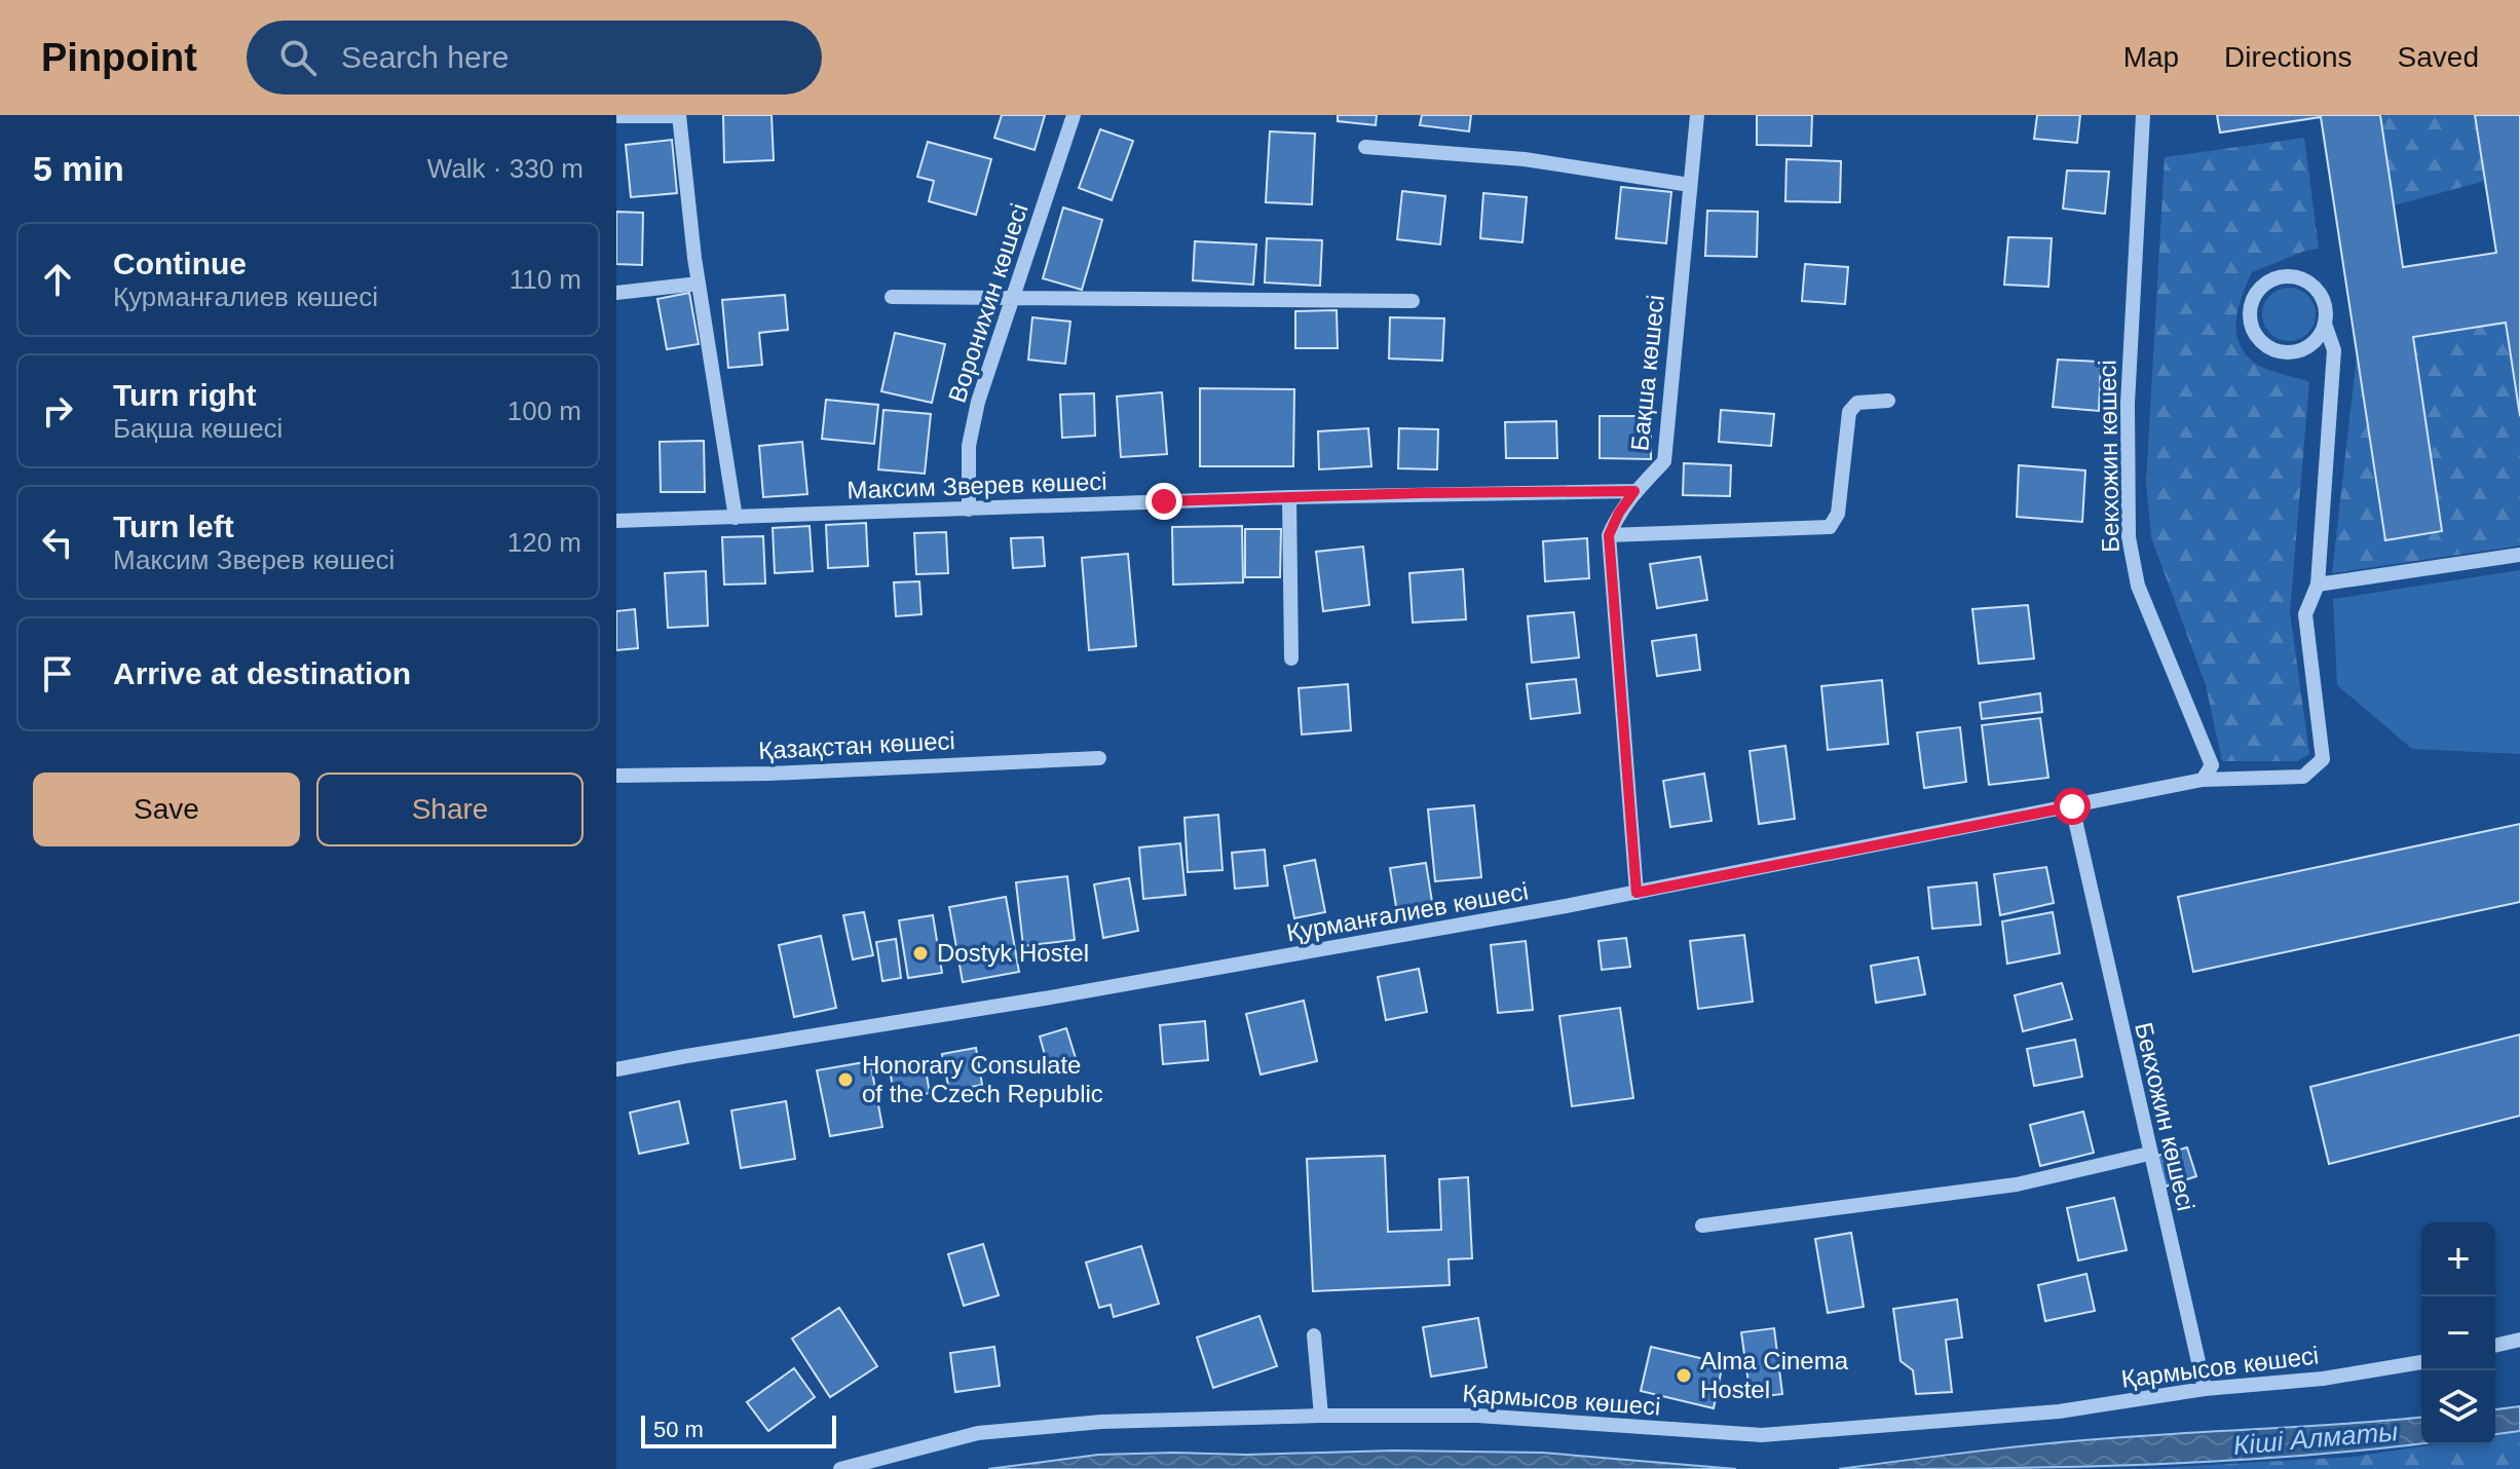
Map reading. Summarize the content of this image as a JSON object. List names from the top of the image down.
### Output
{
  "streets": {
    "street": [
      "Воронихин көшесі",
      "Бақша көшесі",
      "Бекхожин көшесі",
      "Максим Зверев көшесі",
      "Қазақстан көшесі",
      "Қурманғалиев көшесі",
      "Қармысов көшесі"
    ]
  },
  "crossings": [
    ["Воронихин көшесі", "Максим Зверев көшесі"],
    ["Бақша көшесі", "Максим Зверев көшесі"],
    ["Бекхожин көшесі", "Қурманғалиев көшесі"],
    ["Бекхожин көшесі", "Қармысов көшесі"]
  ],
  "water": ["Кіші Алматы"],
  "places": ["Dostyk Hostel", "Honorary Consulate of the Czech Republic", "Alma Cinema Hostel"],
  "scale_bar": "50 m",
  "page": {
    "header": "Pinpoint",
    "search": "Search here",
    "nav": ["Map", "Directions", "Saved"],
    "heading": ["5 min", "Walk · 330 m"],
    "list": [
      ["Continue", "Қурманғалиев көшесі", "110 m"],
      ["Turn right", "Бақша көшесі", "100 m"],
      ["Turn left", "Максим Зверев көшесі", "120 m"],
      "Arrive at destination"
    ],
    "buttons": ["Save", "Share"],
    "map_buttons": ["+", "−"],
    "scale": "50 m"
  }
}
